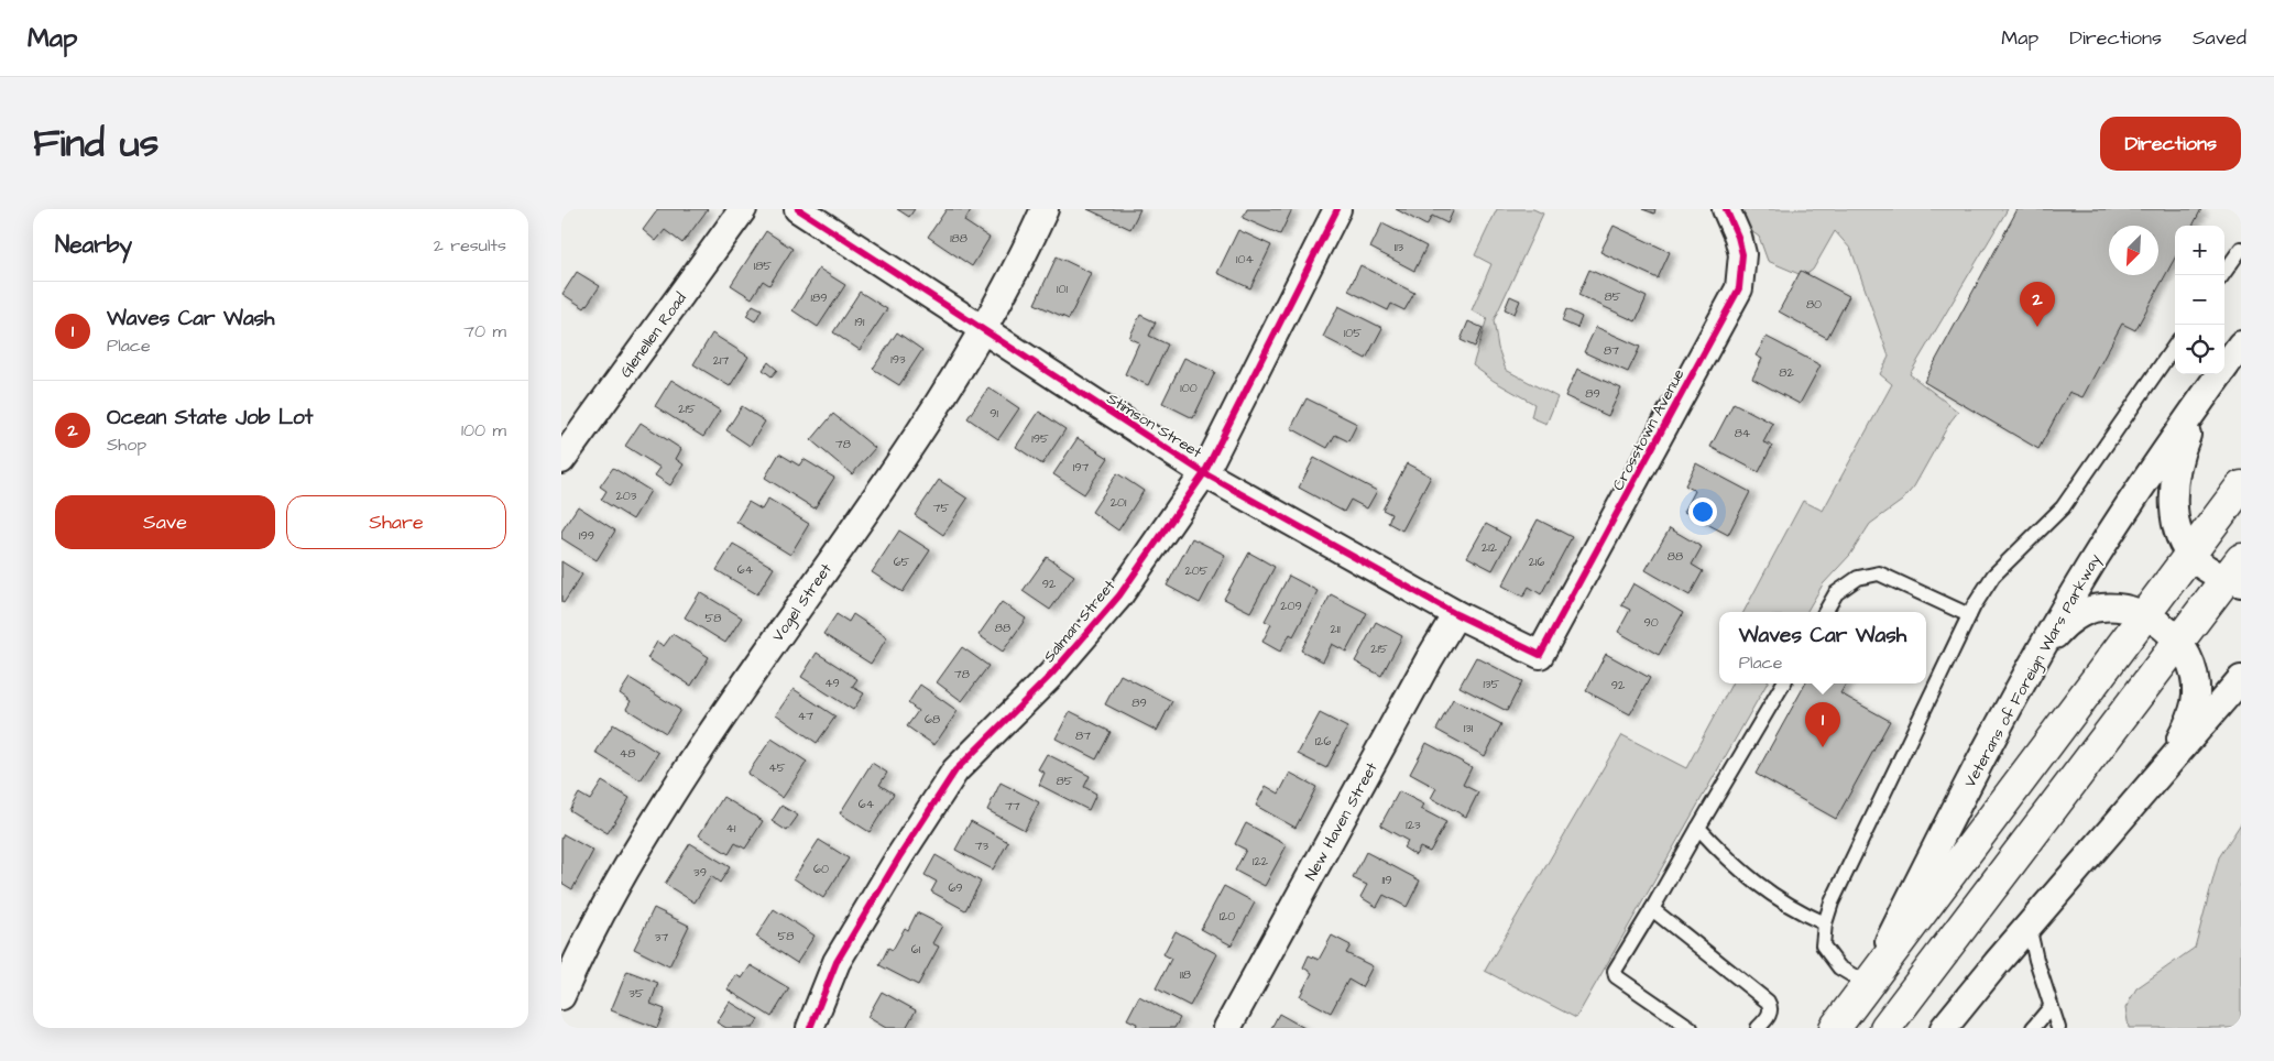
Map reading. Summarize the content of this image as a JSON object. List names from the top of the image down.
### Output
{
  "streets": {
    "highway": ["Veterans of Foreign Wars Parkway"],
    "street": [
      "Glenellen Road",
      "Stimson Street",
      "Crosstown Avenue",
      "Vogel Street",
      "Salman Street",
      "New Haven Street"
    ]
  },
  "crossings": [
    ["Stimson Street", "Crosstown Avenue"],
    ["Stimson Street", "Vogel Street"],
    ["Stimson Street", "Salman Street"],
    ["Stimson Street", "New Haven Street"]
  ],
  "house_numbers": [
    "188",
    "113",
    "104",
    "185",
    "101",
    "85",
    "189",
    "80",
    "191",
    "105",
    "87",
    "193",
    "217",
    "82",
    "100",
    "89",
    "215",
    "91",
    "84",
    "195",
    "78",
    "197",
    "203",
    "201",
    "75",
    "199",
    "212",
    "88",
    "65",
    "216",
    "64",
    "205",
    "92",
    "209",
    "58",
    "90",
    "88",
    "211",
    "215",
    "78",
    "49",
    "135",
    "92",
    "89",
    "47",
    "68",
    "131",
    "87",
    "126",
    "48",
    "45",
    "85",
    "64",
    "77",
    "123",
    "41",
    "73",
    "122",
    "60",
    "39",
    "119",
    "69",
    "120",
    "58",
    "37",
    "61",
    "118",
    "35"
  ],
  "north": "bottom left",
  "page": {
    "header": "Map",
    "nav": ["Map", "Directions", "Saved"],
    "title": "Find us",
    "buttons": [
      "Directions",
      ["Save", "Share"]
    ],
    "heading": ["Nearby", "2 results"],
    "map_buttons": ["+", "−"],
    "list": [
      {
        "mark": "1",
        "name": "Waves Car Wash",
        "note": "Place",
        "value": "70 m"
      },
      {
        "mark": "2",
        "name": "Ocean State Job Lot",
        "note": "Shop",
        "value": "100 m"
      }
    ],
    "pins": ["2", "1"],
    "popup": ["Waves Car Wash", "Place"]
  }
}
